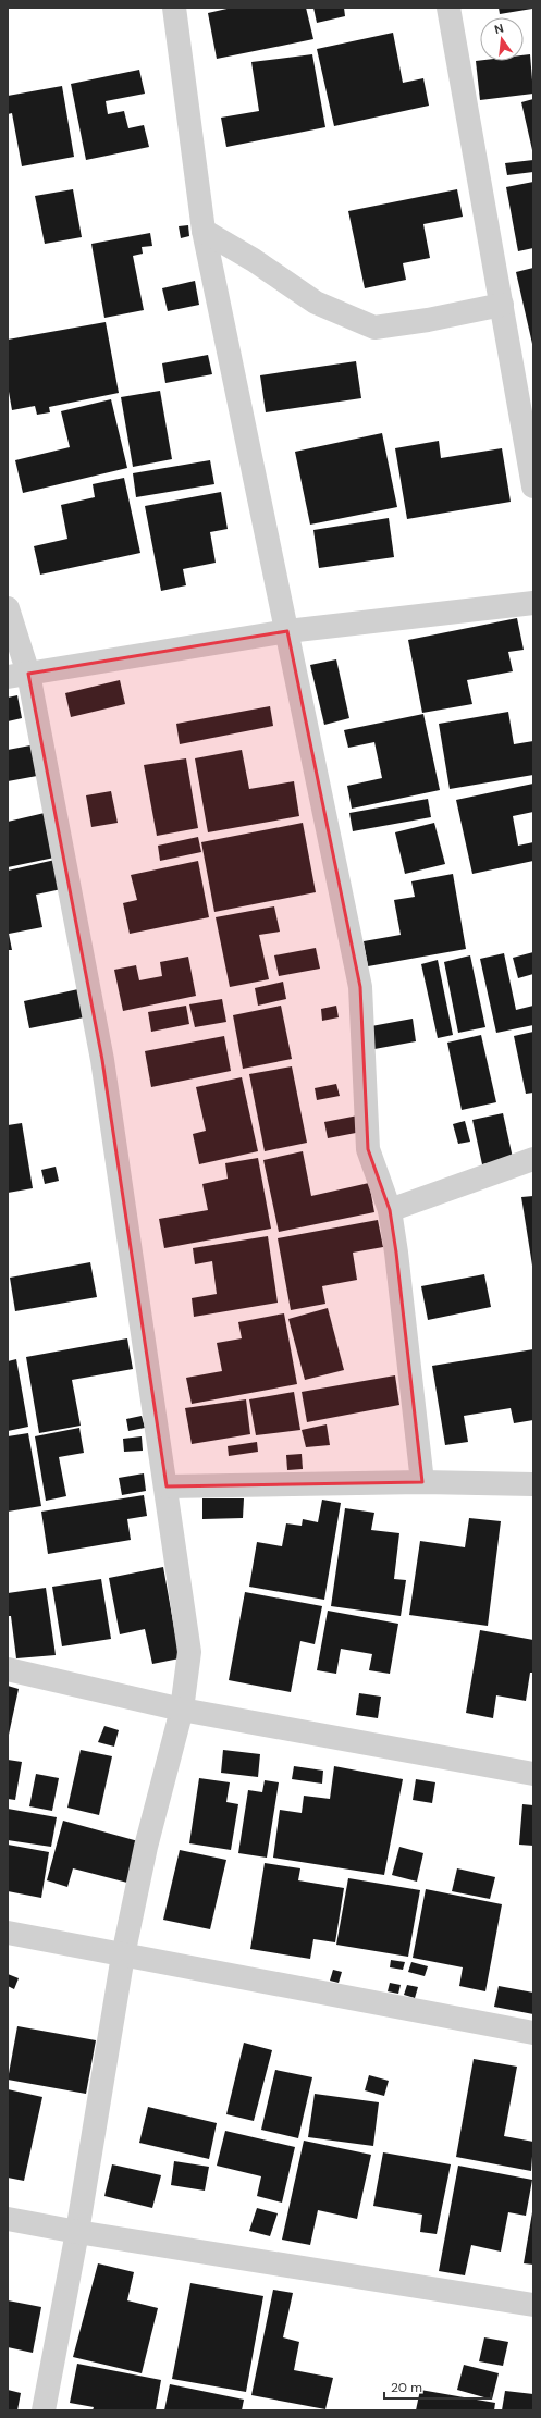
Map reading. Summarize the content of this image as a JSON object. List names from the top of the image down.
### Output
{
  "scale_bar": "20 m",
  "north": "top"
}
